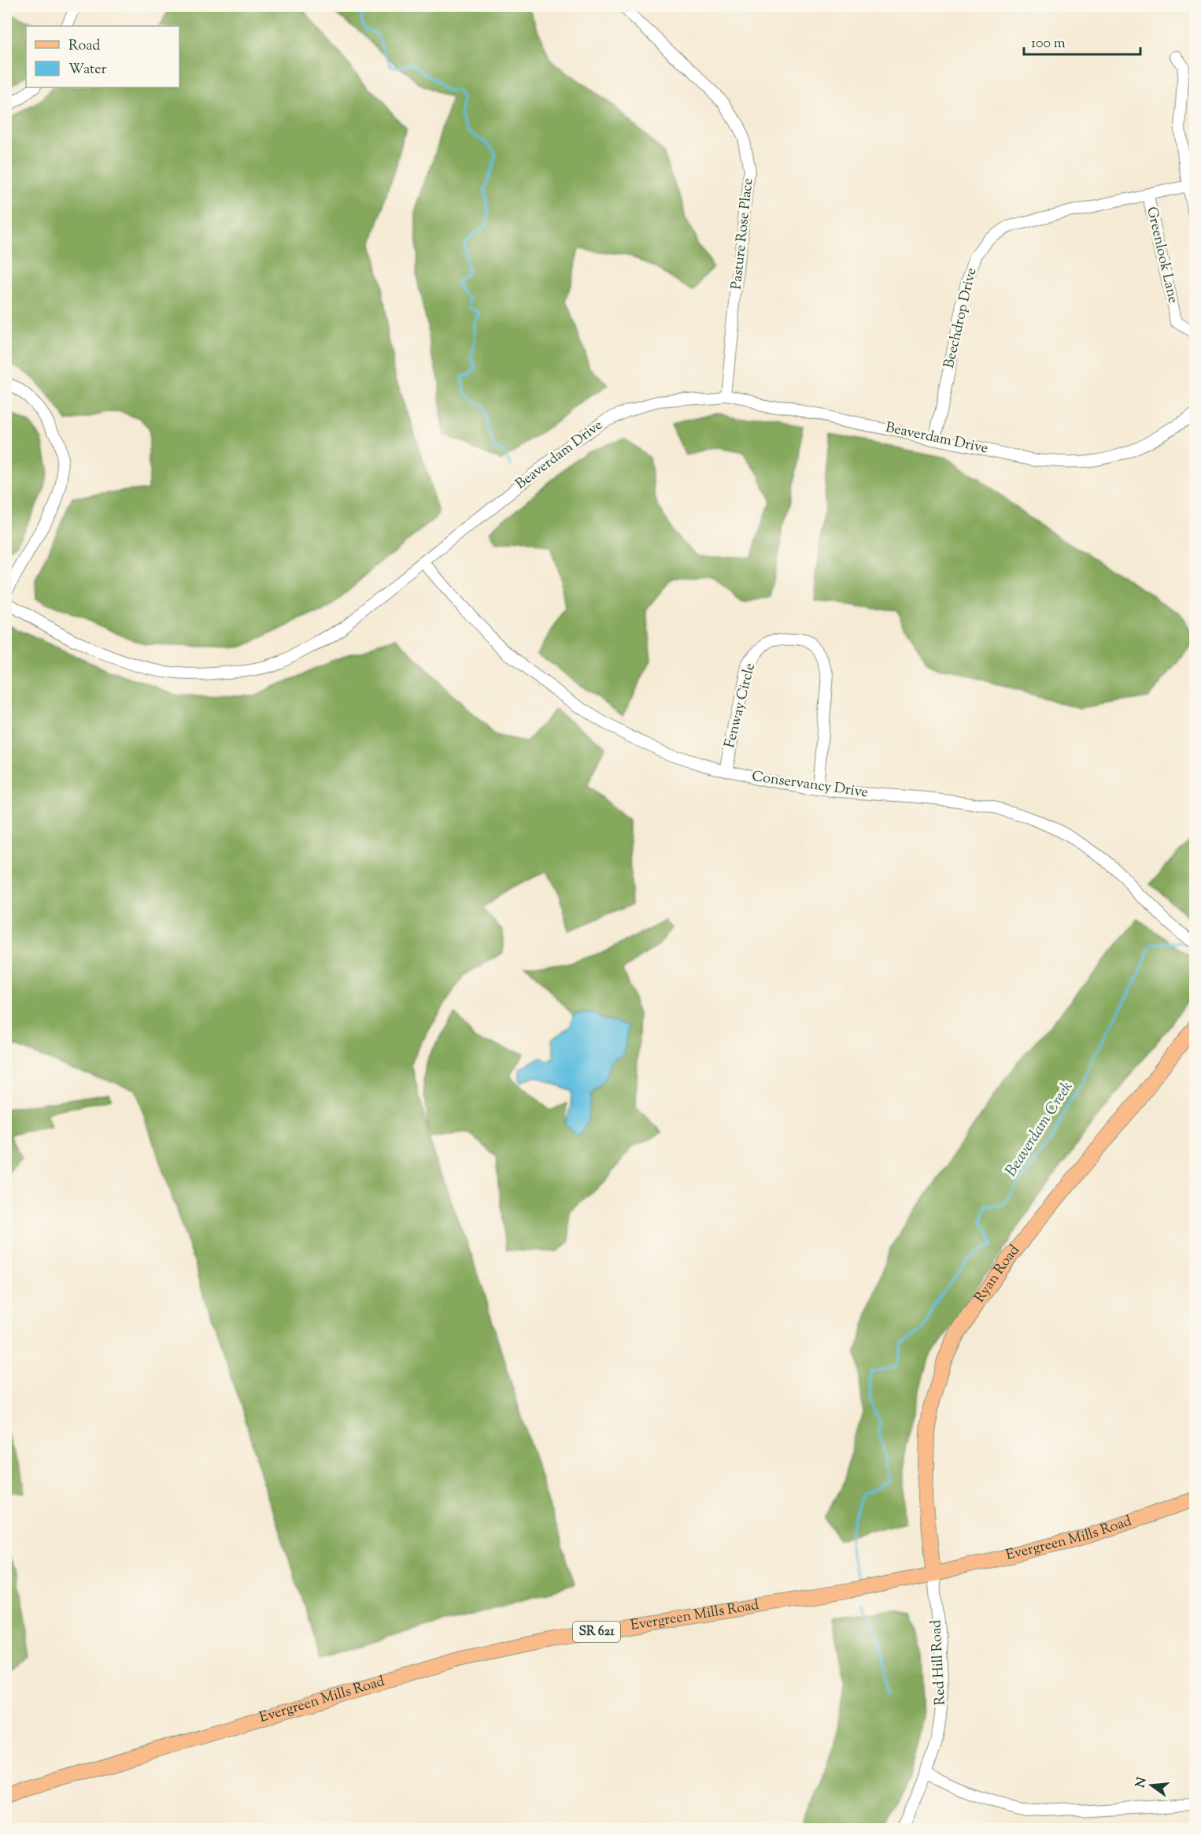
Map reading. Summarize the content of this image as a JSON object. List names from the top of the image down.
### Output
{
  "streets": {
    "main road": ["Ryan Road", "Evergreen Mills Road", "SR 621"],
    "street": [
      "Pasture Rose Place",
      "Greenlook Lane",
      "Beechdrop Drive",
      "Beaverdam Drive",
      "Fenway Circle",
      "Conservancy Drive",
      "Red Hill Road"
    ]
  },
  "crossings": [
    ["Pasture Rose Place", "Beaverdam Drive"],
    ["Greenlook Lane", "Beechdrop Drive"],
    ["Beechdrop Drive", "Beaverdam Drive"],
    ["Beaverdam Drive", "Conservancy Drive"],
    ["Fenway Circle", "Conservancy Drive"],
    ["Ryan Road", "Evergreen Mills Road"],
    ["Ryan Road", "Red Hill Road"],
    ["Evergreen Mills Road", "Red Hill Road"]
  ],
  "water": ["Beaverdam Creek"],
  "legend": ["Road", "Water"],
  "scale_bar": "100 m",
  "north": "left"
}
